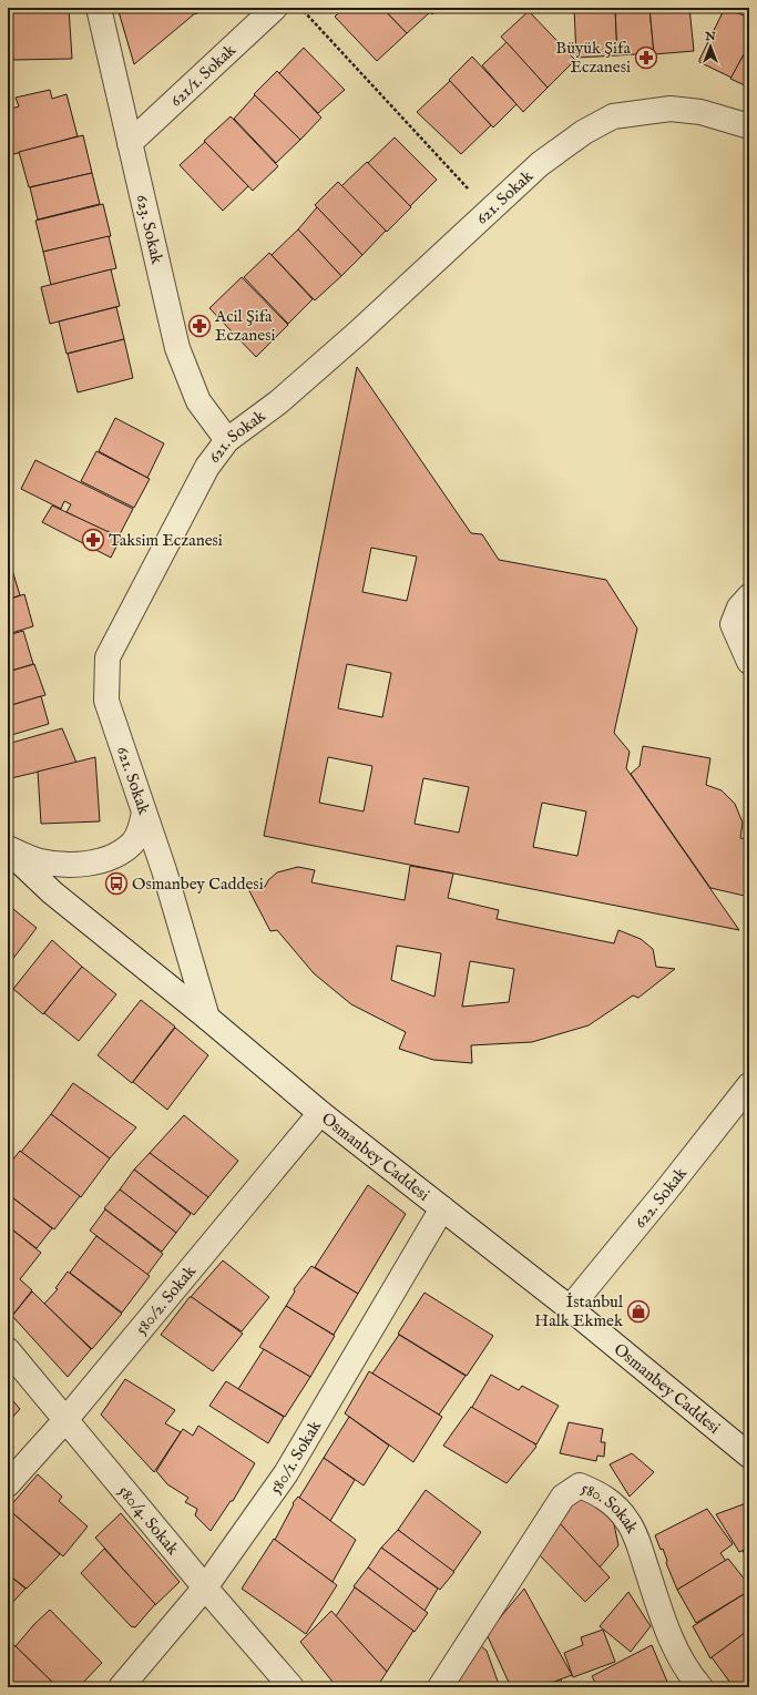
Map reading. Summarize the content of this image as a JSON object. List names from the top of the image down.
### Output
{
  "streets": {
    "street": [
      "621/1. Sokak",
      "621. Sokak",
      "623. Sokak",
      "Osmanbey Caddesi",
      "622. Sokak",
      "580/2. Sokak",
      "580/1. Sokak",
      "580. Sokak",
      "580/4. Sokak"
    ]
  },
  "crossings": [
    ["621/1. Sokak", "623. Sokak"],
    ["621. Sokak", "623. Sokak"],
    ["621. Sokak", "Osmanbey Caddesi"],
    ["Osmanbey Caddesi", "622. Sokak"],
    ["Osmanbey Caddesi", "580/2. Sokak"],
    ["Osmanbey Caddesi", "580/1. Sokak"],
    ["580/2. Sokak", "580/4. Sokak"],
    ["580/1. Sokak", "580/4. Sokak"]
  ],
  "places": {
    "pharmacy": ["Büyük Şifa Eczanesi", "Acil Şifa Eczanesi", "Taksim Eczanesi"],
    "bus stop": ["Osmanbey Caddesi"],
    "shop": ["İstanbul Halk Ekmek"]
  },
  "north": "top"
}
